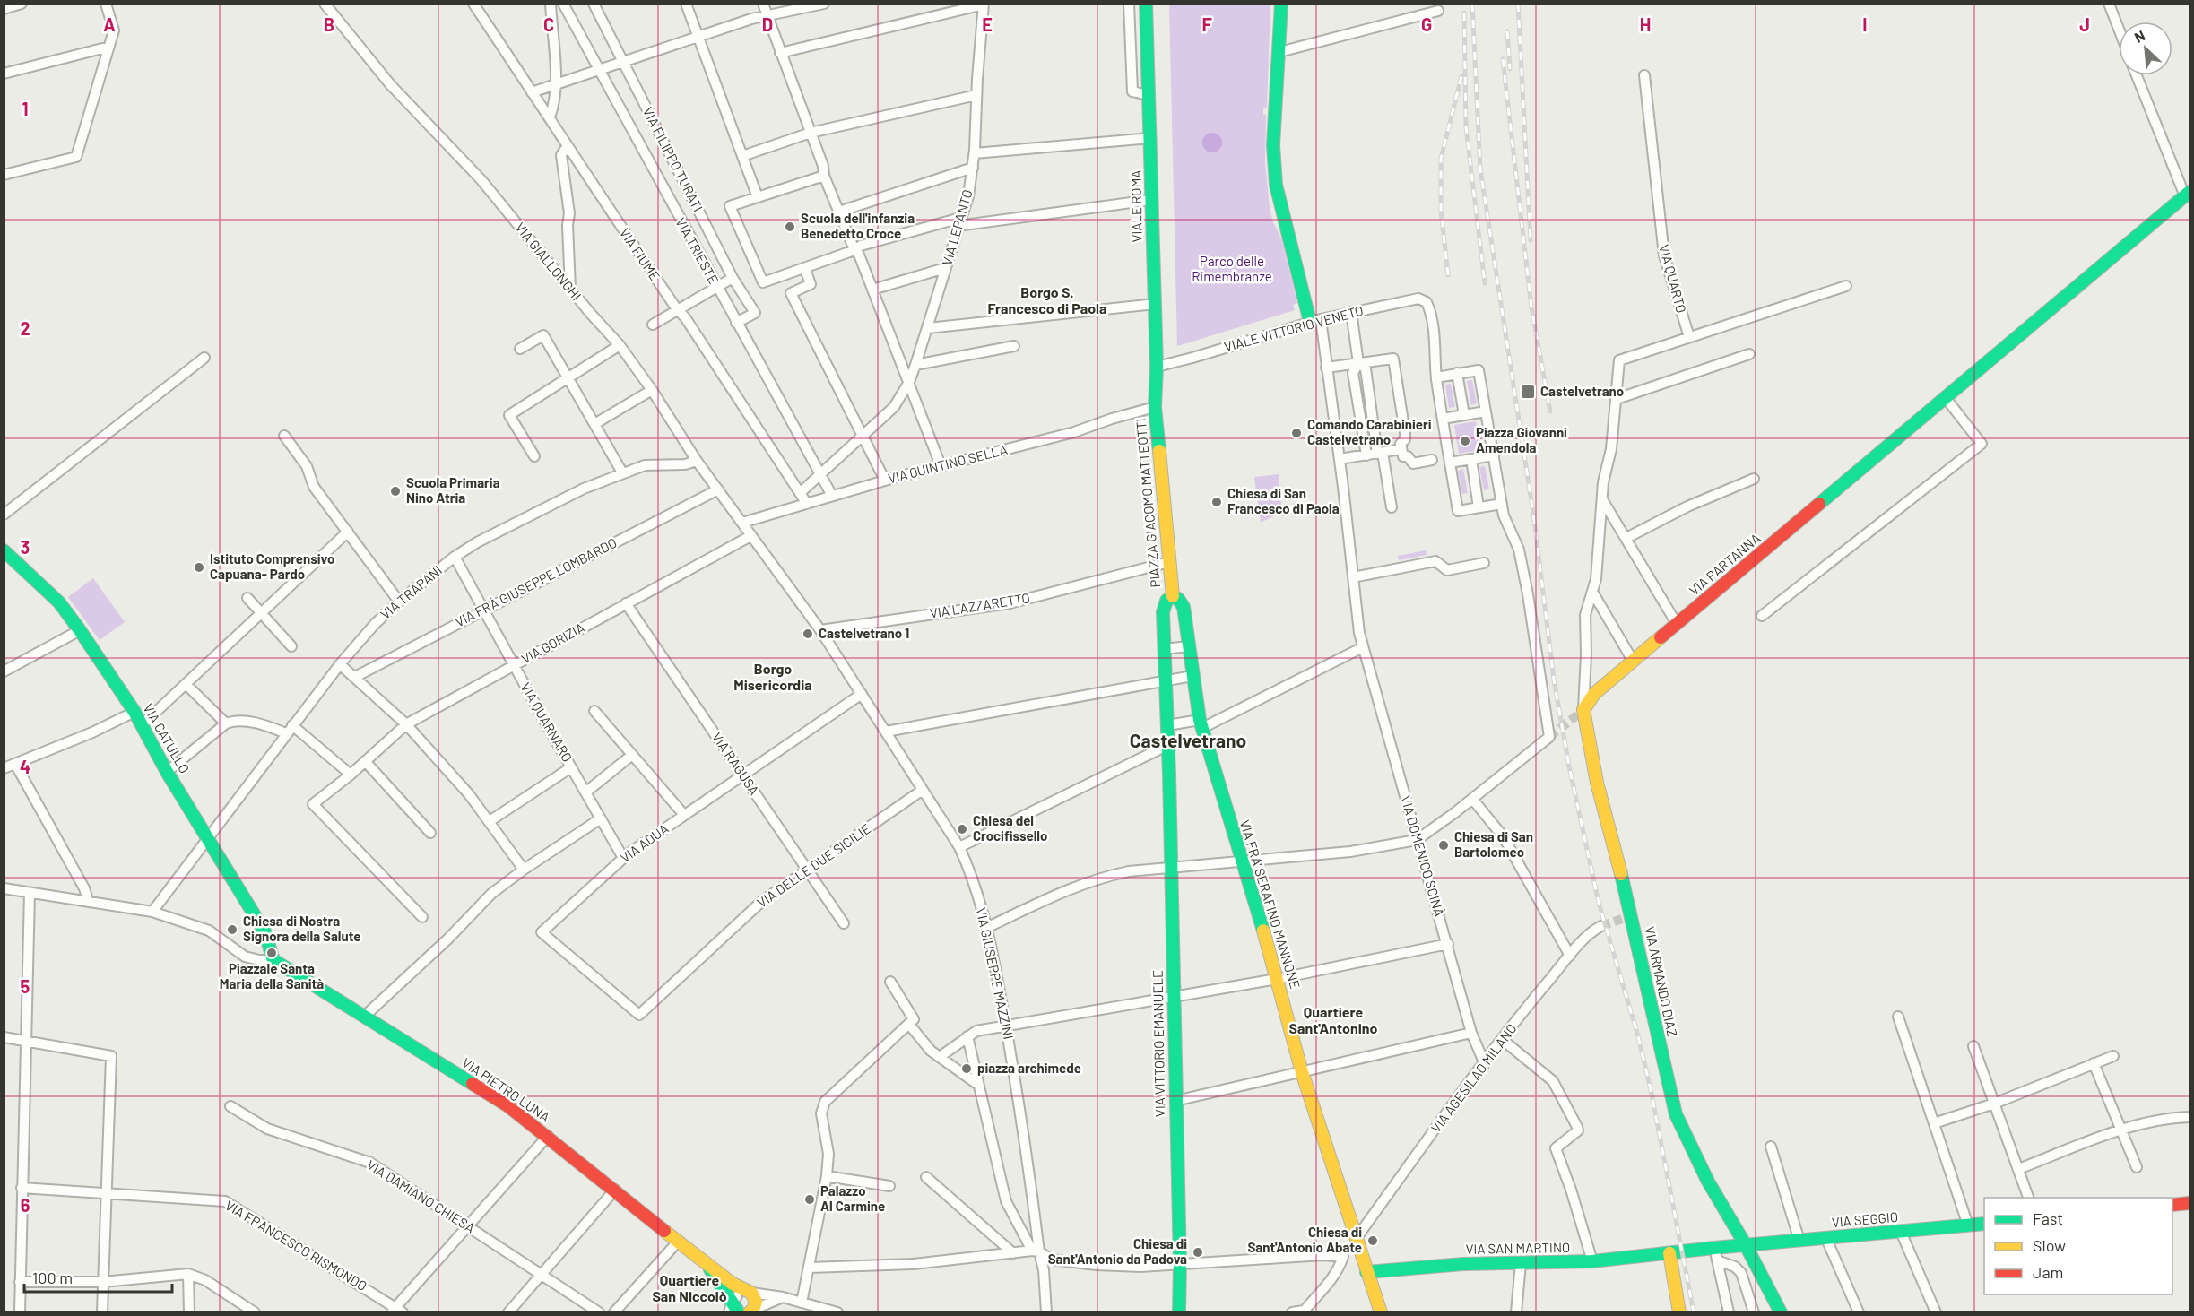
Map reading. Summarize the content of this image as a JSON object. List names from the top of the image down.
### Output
{
  "streets": {
    "street": [
      "VIA FILIPPO TURATI",
      "VIALE ROMA",
      "VIA LEPANTO",
      "VIA TRIESTE",
      "VIA FIUME",
      "VIA GIALLONGHI",
      "VIA QUARTO",
      "VIALE VITTORIO VENETO",
      "VIA QUINTINO SELLA",
      "PIAZZA GIACOMO MATTEOTTI",
      "VIA PARTANNA",
      "VIA FRÀ GIUSEPPE LOMBARDO",
      "VIA TRAPANI",
      "VIA LAZZARETTO",
      "VIA GORIZIA",
      "VIA QUARNARO",
      "VIA CATULLO",
      "VIA RAGUSA",
      "VIA ADUA",
      "VIA DOMENICO SCINÀ",
      "VIA DELLE DUE SICILIE",
      "VIA FRA' SERAFINO MANNONE",
      "VIA GIUSEPPE MAZZINI",
      "VIA ARMANDO DIAZ",
      "VIA VITTORIO EMANUELE",
      "VIA AGESILAO MILANO",
      "VIA PIETRO LUNA",
      "VIA DAMIANO CHIESA",
      "VIA SEGGIO",
      "VIA FRANCESCO RISMONDO",
      "VIA SAN MARTINO"
    ]
  },
  "crossings": [
    ["VIA FILIPPO TURATI", "VIA TRIESTE"],
    ["VIALE ROMA", "VIALE VITTORIO VENETO"],
    ["VIALE ROMA", "VIA QUINTINO SELLA"],
    ["VIALE ROMA", "PIAZZA GIACOMO MATTEOTTI"],
    ["VIA LEPANTO", "VIA TRIESTE"],
    ["VIA LEPANTO", "VIA FIUME"],
    ["VIA TRIESTE", "VIA QUINTINO SELLA"],
    ["VIA FIUME", "VIA QUINTINO SELLA"],
    ["VIA GIALLONGHI", "VIA QUINTINO SELLA"],
    ["VIA GIALLONGHI", "VIA FRÀ GIUSEPPE LOMBARDO"],
    ["VIA GIALLONGHI", "VIA TRAPANI"],
    ["VIA GIALLONGHI", "VIA GORIZIA"],
    ["VIA GIALLONGHI", "VIA GIUSEPPE MAZZINI"],
    ["VIALE VITTORIO VENETO", "VIA DOMENICO SCINÀ"],
    ["VIA QUINTINO SELLA", "PIAZZA GIACOMO MATTEOTTI"],
    ["PIAZZA GIACOMO MATTEOTTI", "VIA LAZZARETTO"],
    ["PIAZZA GIACOMO MATTEOTTI", "VIA FRA' SERAFINO MANNONE"],
    ["PIAZZA GIACOMO MATTEOTTI", "VIA VITTORIO EMANUELE"],
    ["VIA PARTANNA", "VIA ARMANDO DIAZ"],
    ["VIA FRÀ GIUSEPPE LOMBARDO", "VIA QUARNARO"],
    ["VIA TRAPANI", "VIA QUARNARO"],
    ["VIA TRAPANI", "VIA CATULLO"],
    ["VIA LAZZARETTO", "VIA GIUSEPPE MAZZINI"],
    ["VIA GORIZIA", "VIA QUARNARO"],
    ["VIA GORIZIA", "VIA RAGUSA"],
    ["VIA GORIZIA", "VIA GIUSEPPE MAZZINI"],
    ["VIA QUARNARO", "VIA ADUA"],
    ["VIA CATULLO", "VIA PIETRO LUNA"],
    ["VIA RAGUSA", "VIA ADUA"],
    ["VIA RAGUSA", "VIA DELLE DUE SICILIE"],
    ["VIA ADUA", "VIA DELLE DUE SICILIE"],
    ["VIA ADUA", "VIA GIUSEPPE MAZZINI"],
    ["VIA DOMENICO SCINÀ", "VIA AGESILAO MILANO"],
    ["VIA DELLE DUE SICILIE", "VIA GIUSEPPE MAZZINI"],
    ["VIA FRA' SERAFINO MANNONE", "VIA AGESILAO MILANO"],
    ["VIA FRA' SERAFINO MANNONE", "VIA SAN MARTINO"],
    ["VIA ARMANDO DIAZ", "VIA SEGGIO"],
    ["VIA SEGGIO", "VIA SAN MARTINO"]
  ],
  "districts": [
    "Borgo S. Francesco di Paola",
    "Borgo Misericordia",
    "Castelvetrano",
    "Quartiere Sant'Antonino",
    "Quartiere San Niccolò"
  ],
  "parks": ["Parco delle Rimembranze"],
  "places": {
    "other": [
      "Scuola dell'infanzia Benedetto Croce",
      "Comando Carabinieri Castelvetrano",
      "Piazza Giovanni Amendola",
      "Scuola Primaria Nino Atria",
      "Chiesa di San Francesco di Paola",
      "Istituto Comprensivo Capuana- Pardo",
      "Castelvetrano 1",
      "Chiesa del Crocifissello",
      "Chiesa di San Bartolomeo",
      "Chiesa di Nostra Signora della Salute",
      "Piazzale Santa Maria della Sanità",
      "piazza archimede",
      "Palazzo Al Carmine",
      "Chiesa di Sant'Antonio Abate",
      "Chiesa di Sant'Antonio da Padova"
    ],
    "transit": ["Castelvetrano"]
  },
  "legend": ["Fast", "Slow", "Jam"],
  "scale_bar": "100 m",
  "north": "top left",
  "grid": {
    "columns": [
      "A",
      "B",
      "C",
      "D",
      "E",
      "F",
      "G",
      "H",
      "I",
      "J"
    ],
    "rows": [
      "1",
      "2",
      "3",
      "4",
      "5",
      "6"
    ]
  }
}
